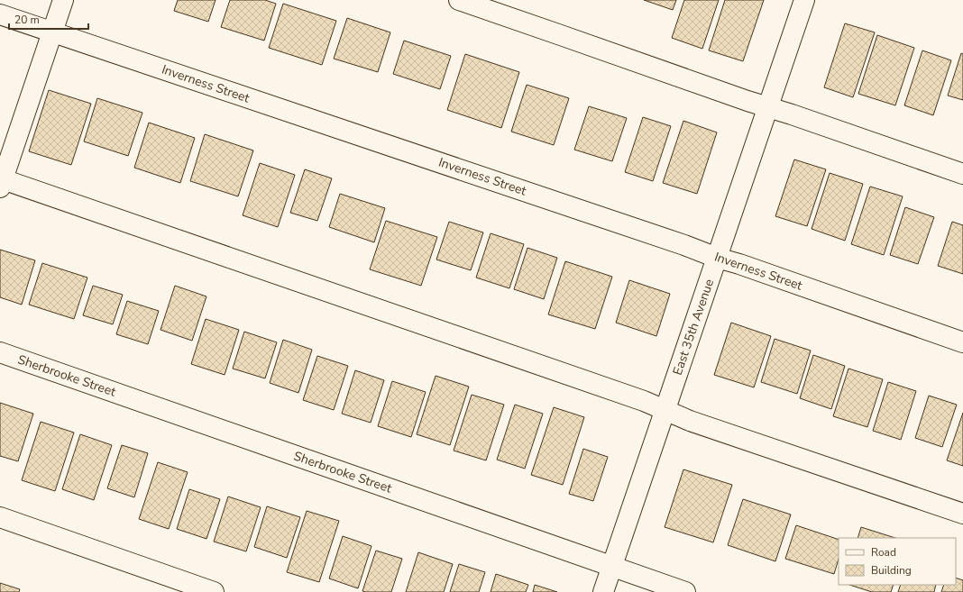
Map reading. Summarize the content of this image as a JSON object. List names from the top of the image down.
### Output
{
  "streets": {
    "street": ["Inverness Street", "East 35th Avenue", "Sherbrooke Street"]
  },
  "crossings": [
    ["Inverness Street", "East 35th Avenue"],
    ["East 35th Avenue", "Sherbrooke Street"]
  ],
  "legend": ["Road", "Building"],
  "scale_bar": "20 m"
}
